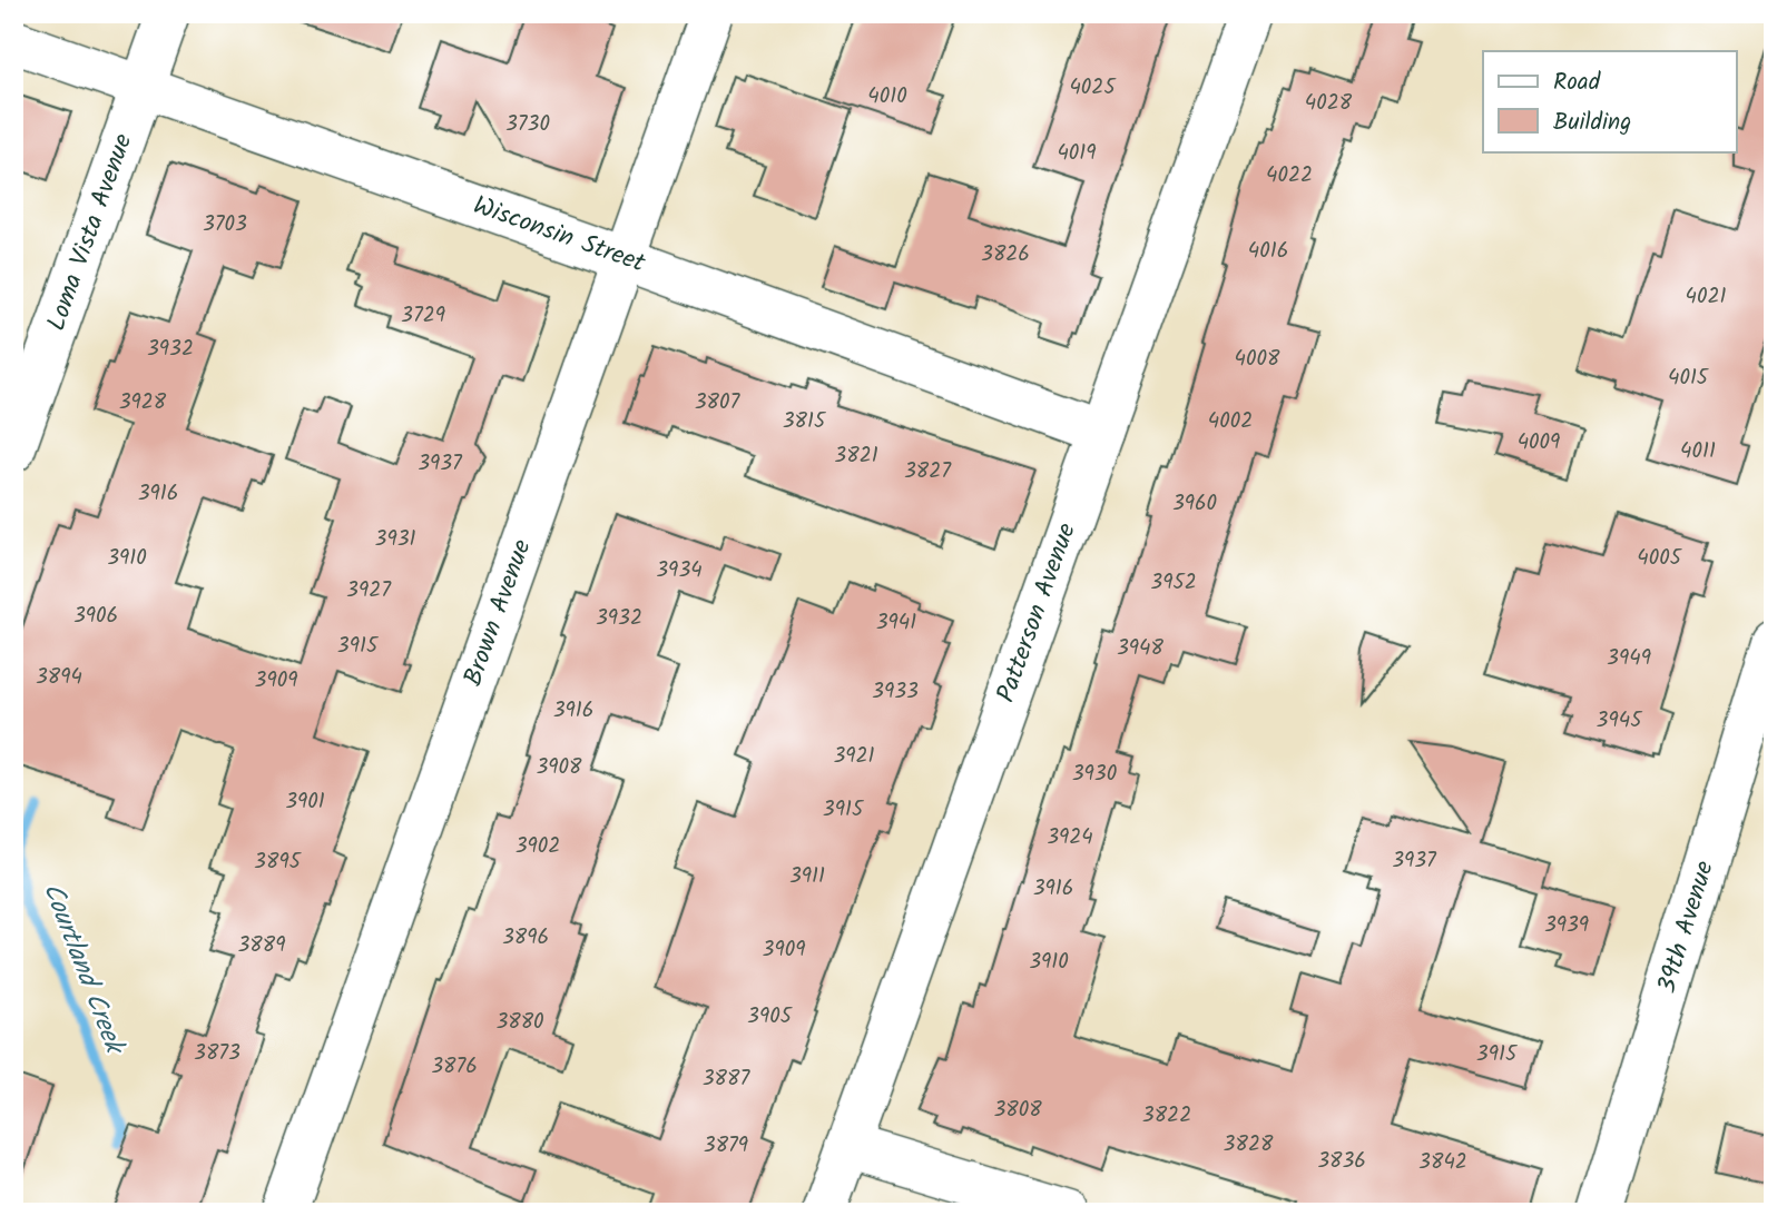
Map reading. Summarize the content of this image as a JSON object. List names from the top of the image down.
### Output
{
  "streets": {
    "street": [
      "Loma Vista Avenue",
      "Wisconsin Street",
      "Brown Avenue",
      "Patterson Avenue",
      "39th Avenue"
    ]
  },
  "crossings": [
    ["Loma Vista Avenue", "Wisconsin Street"],
    ["Wisconsin Street", "Brown Avenue"],
    ["Wisconsin Street", "Patterson Avenue"]
  ],
  "water": ["Courtland Creek"],
  "house_numbers": [
    "4025",
    "4010",
    "4028",
    "3730",
    "4019",
    "4022",
    "3703",
    "4016",
    "3826",
    "4021",
    "3729",
    "3932",
    "4008",
    "4015",
    "3928",
    "3807",
    "3815",
    "4002",
    "4009",
    "4011",
    "3821",
    "3937",
    "3827",
    "3916",
    "3960",
    "3931",
    "3910",
    "4005",
    "3934",
    "3952",
    "3927",
    "3906",
    "3932",
    "3941",
    "3915",
    "3948",
    "3949",
    "3894",
    "3909",
    "3933",
    "3916",
    "3945",
    "3921",
    "3908",
    "3930",
    "3901",
    "3915",
    "3924",
    "3902",
    "3937",
    "3895",
    "3911",
    "3916",
    "3939",
    "3896",
    "3889",
    "3909",
    "3910",
    "3905",
    "3880",
    "3873",
    "3915",
    "3876",
    "3887",
    "3808",
    "3822",
    "3828",
    "3879",
    "3836",
    "3842"
  ],
  "legend": ["Road", "Building"]
}
